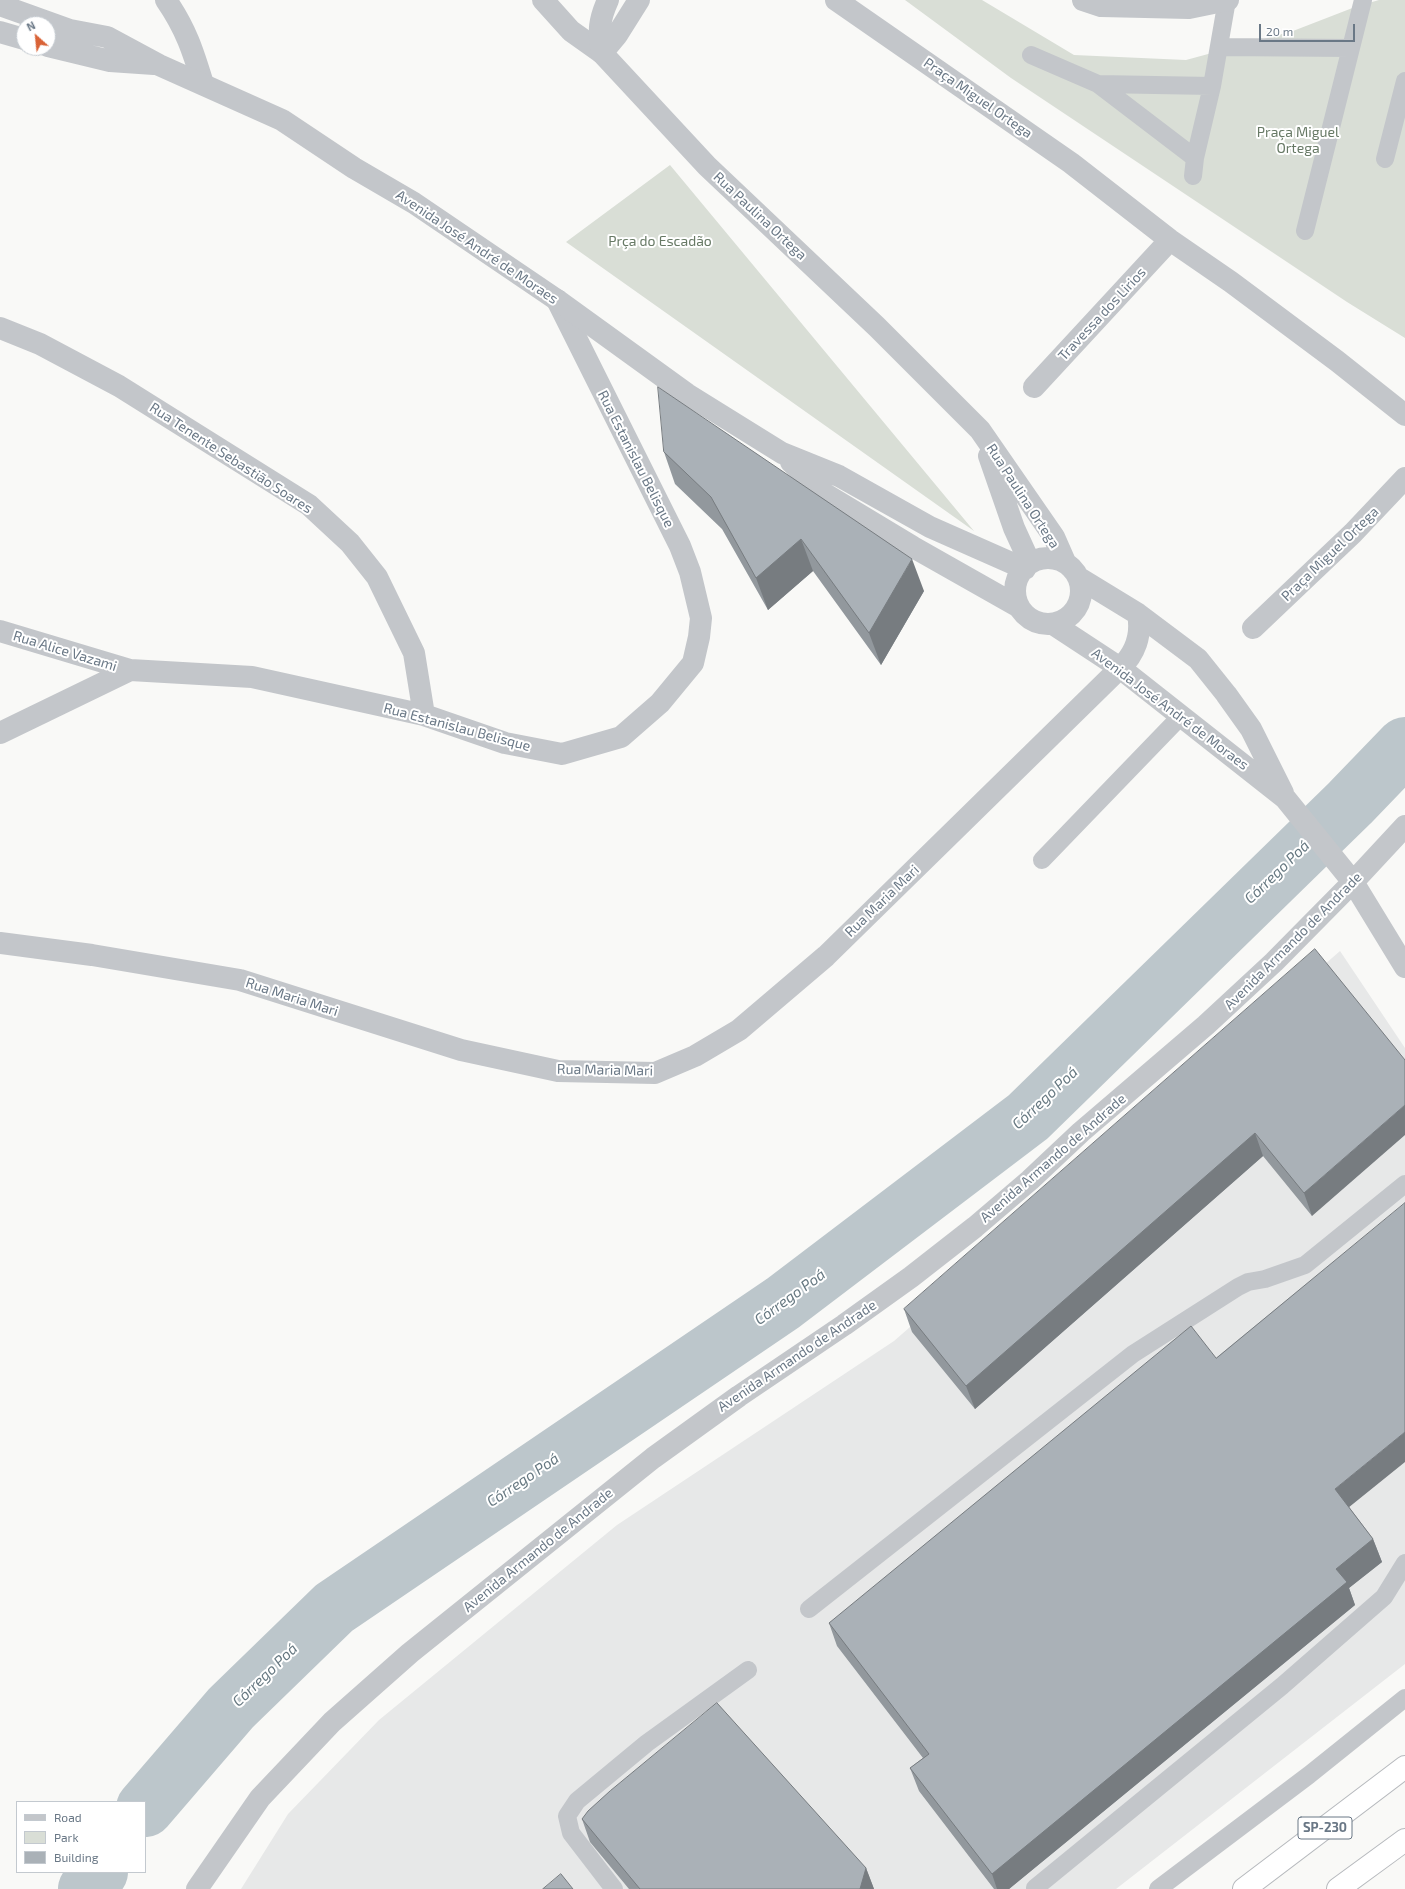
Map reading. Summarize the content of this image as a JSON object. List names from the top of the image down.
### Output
{
  "streets": {
    "highway": ["SP-230"],
    "street": [
      "Praça Miguel Ortega",
      "Rua Paulina Ortega",
      "Avenida José André de Moraes",
      "Travessa dos Lirios",
      "Rua Tenente Sebastião Soares",
      "Rua Estanislau Belisque",
      "Rua Alice Vazami",
      "Rua Maria Mari",
      "Avenida Armando de Andrade"
    ]
  },
  "crossings": [
    ["Praça Miguel Ortega", "Travessa dos Lirios"],
    ["Rua Paulina Ortega", "Avenida José André de Moraes"],
    ["Avenida José André de Moraes", "Rua Estanislau Belisque"],
    ["Avenida José André de Moraes", "Rua Maria Mari"],
    ["Avenida José André de Moraes", "Avenida Armando de Andrade"],
    ["Rua Tenente Sebastião Soares", "Rua Estanislau Belisque"],
    ["Rua Estanislau Belisque", "Rua Alice Vazami"]
  ],
  "water": ["Córrego Poá"],
  "parks": ["Praça Miguel Ortega", "Prça do Escadão"],
  "legend": ["Road", "Park", "Building"],
  "scale_bar": "20 m",
  "north": "top left"
}
